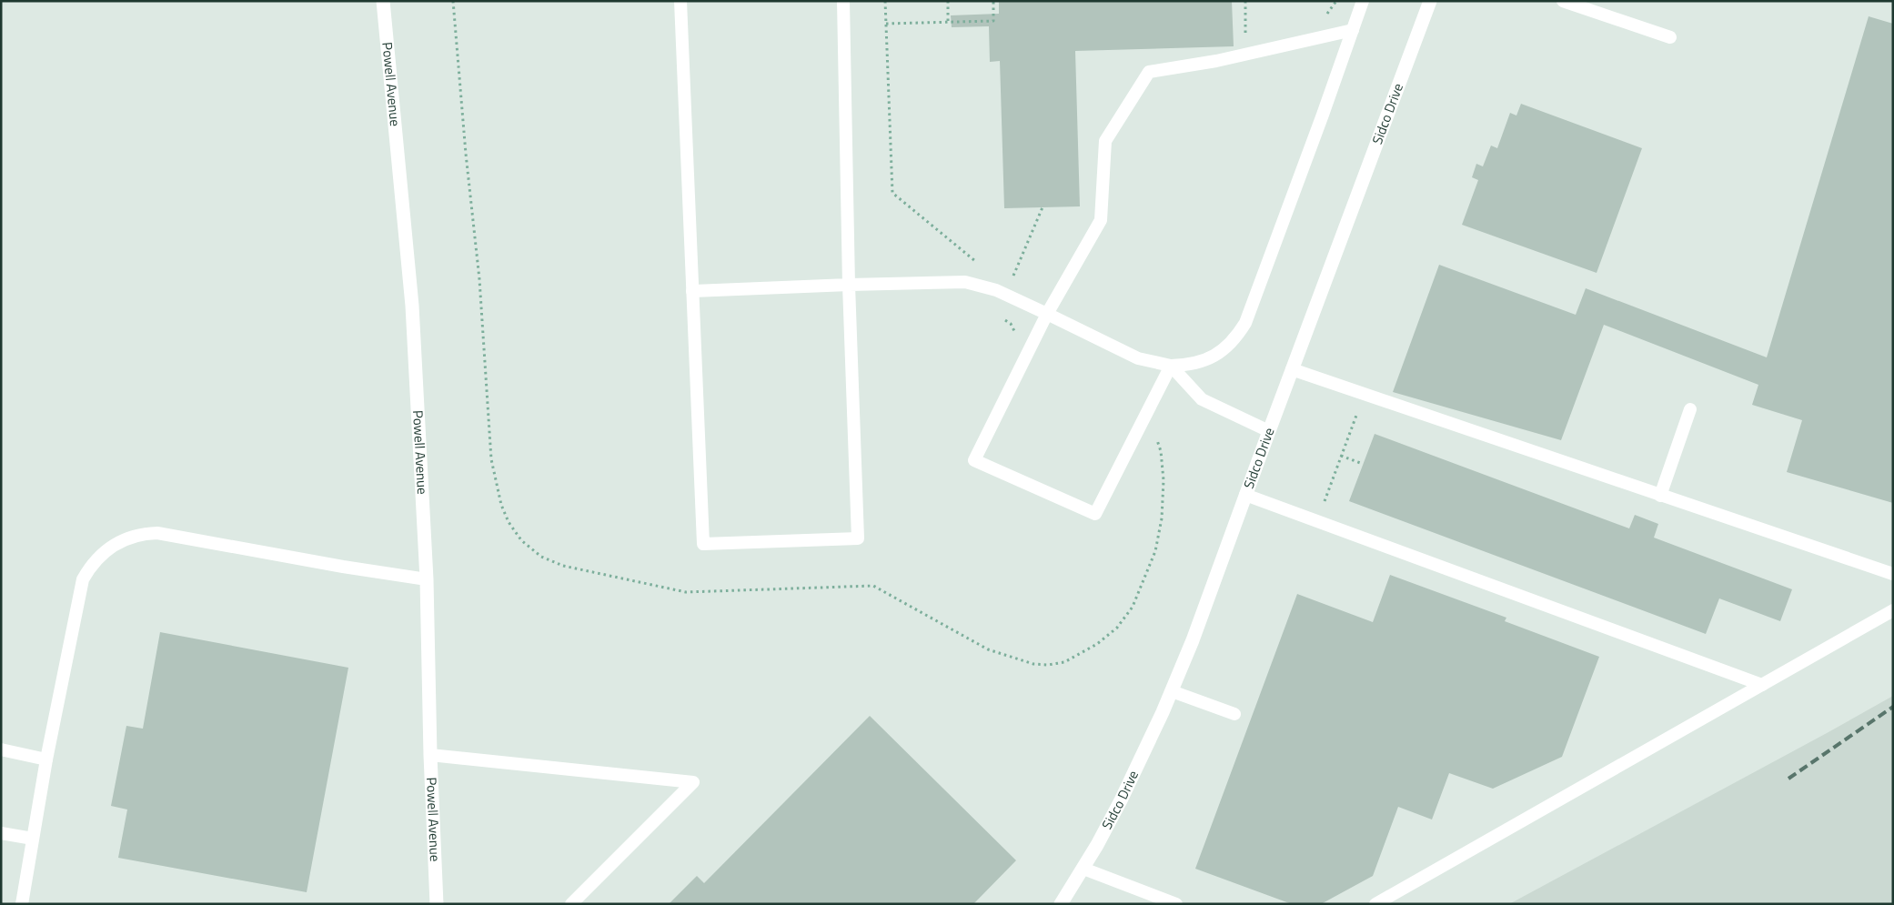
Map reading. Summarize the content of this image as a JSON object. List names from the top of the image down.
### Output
{
  "streets": {
    "street": ["Powell Avenue", "Sidco Drive"]
  }
}
